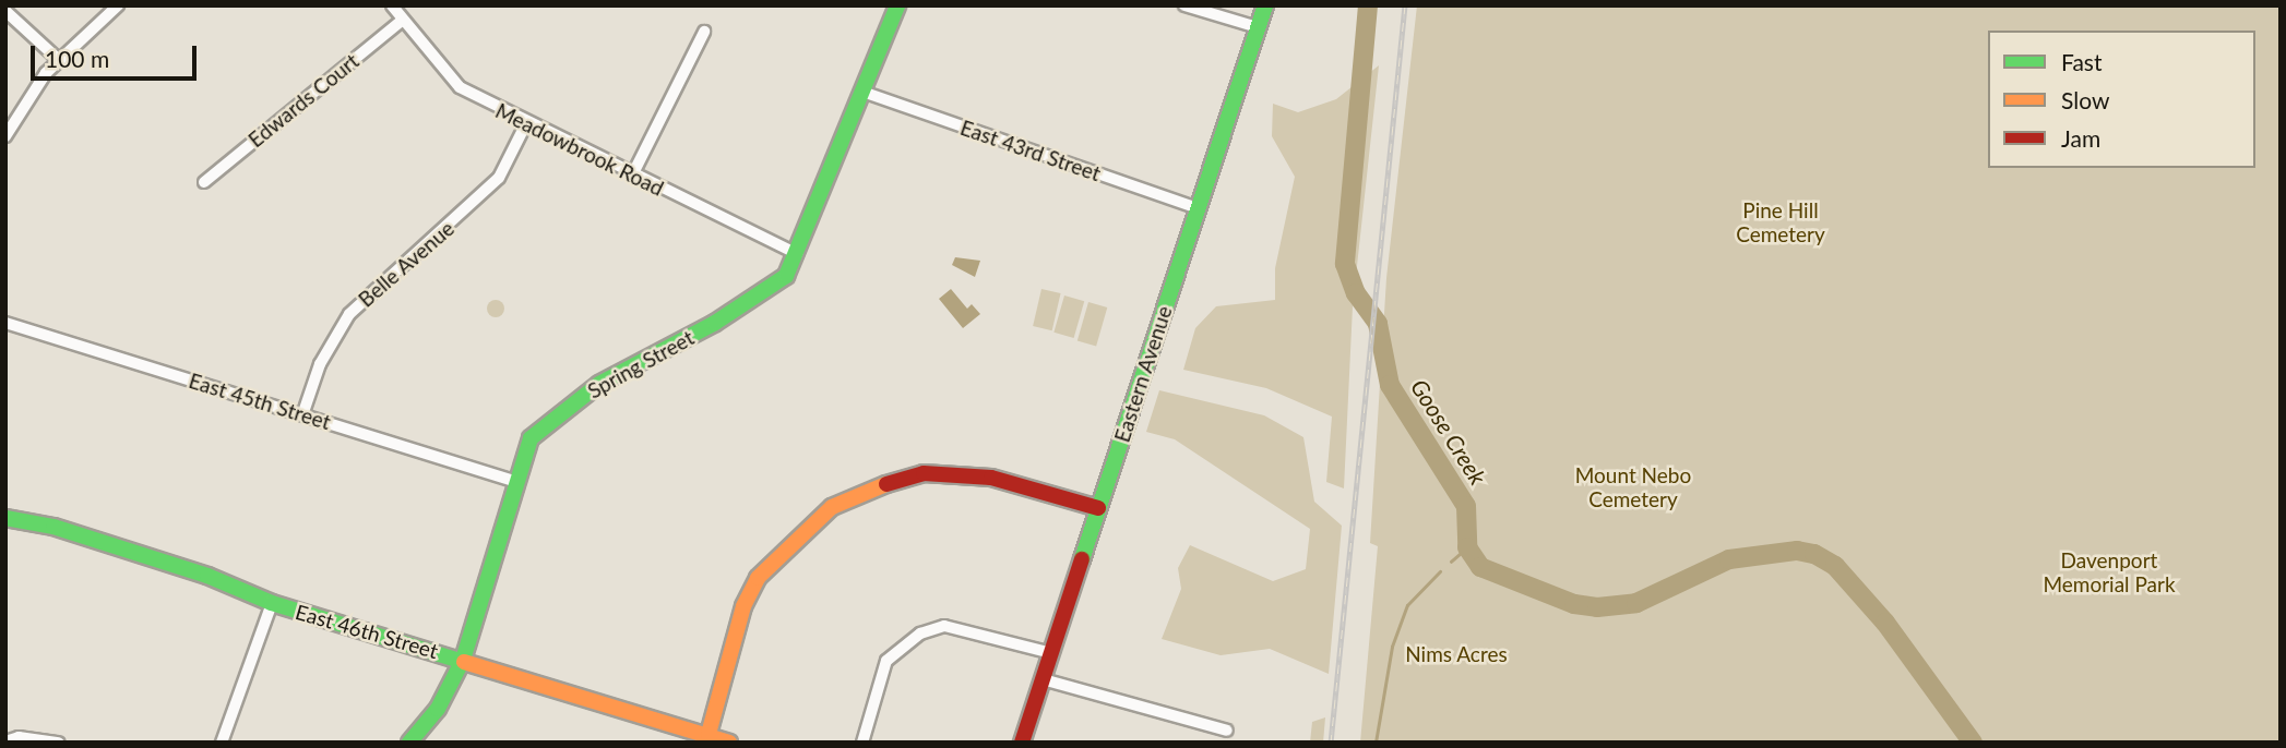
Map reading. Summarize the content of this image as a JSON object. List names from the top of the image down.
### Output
{
  "streets": {
    "street": [
      "Edwards Court",
      "Meadowbrook Road",
      "East 43rd Street",
      "Belle Avenue",
      "Spring Street",
      "Eastern Avenue",
      "East 45th Street",
      "East 46th Street"
    ]
  },
  "crossings": [
    ["Edwards Court", "Meadowbrook Road"],
    ["Meadowbrook Road", "Belle Avenue"],
    ["Meadowbrook Road", "Spring Street"],
    ["East 43rd Street", "Spring Street"],
    ["East 43rd Street", "Eastern Avenue"],
    ["Belle Avenue", "East 45th Street"],
    ["Spring Street", "East 45th Street"],
    ["Spring Street", "East 46th Street"]
  ],
  "water": ["Goose Creek"],
  "parks": [
    "Pine Hill Cemetery",
    "Mount Nebo Cemetery",
    "Davenport Memorial Park",
    "Nims Acres"
  ],
  "legend": ["Fast", "Slow", "Jam"],
  "scale_bar": "100 m"
}
